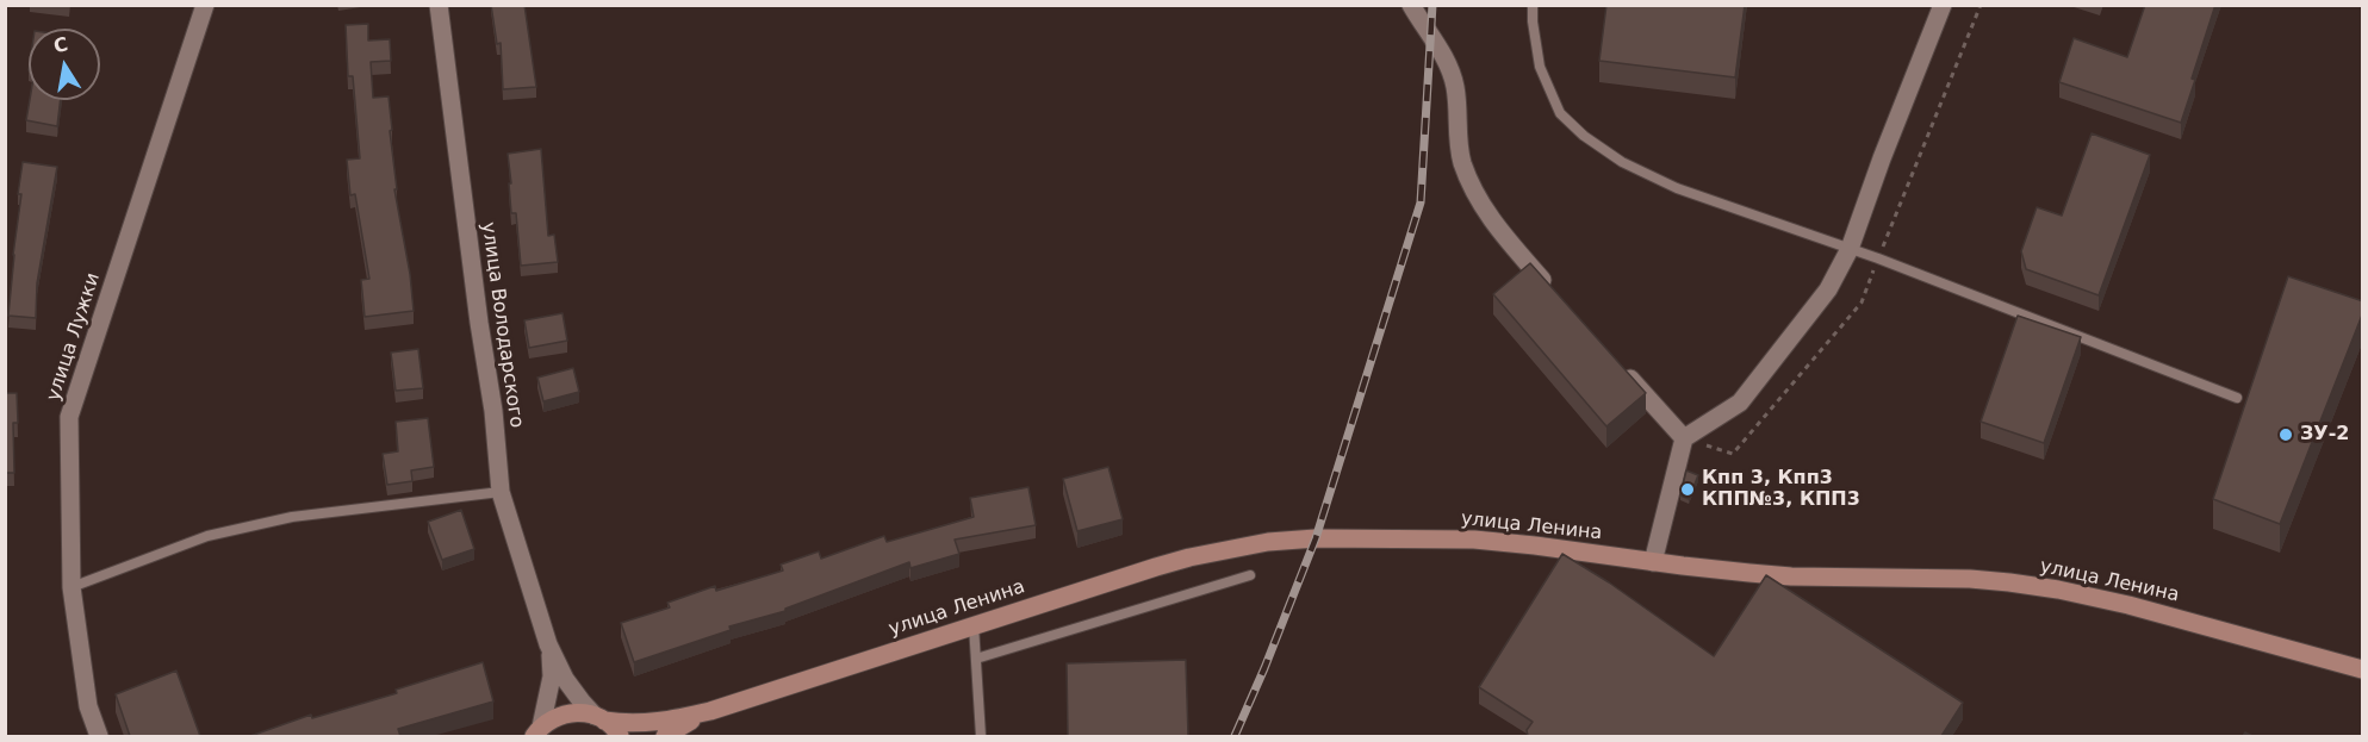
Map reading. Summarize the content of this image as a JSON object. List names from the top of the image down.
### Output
{
  "streets": {
    "street": ["улица Володарского", "улица Лужки", "улица Ленина"]
  },
  "places": ["ЗУ-2", "Кпп 3, Кпп3 КПП№3, КПП3"],
  "north": "top"
}
